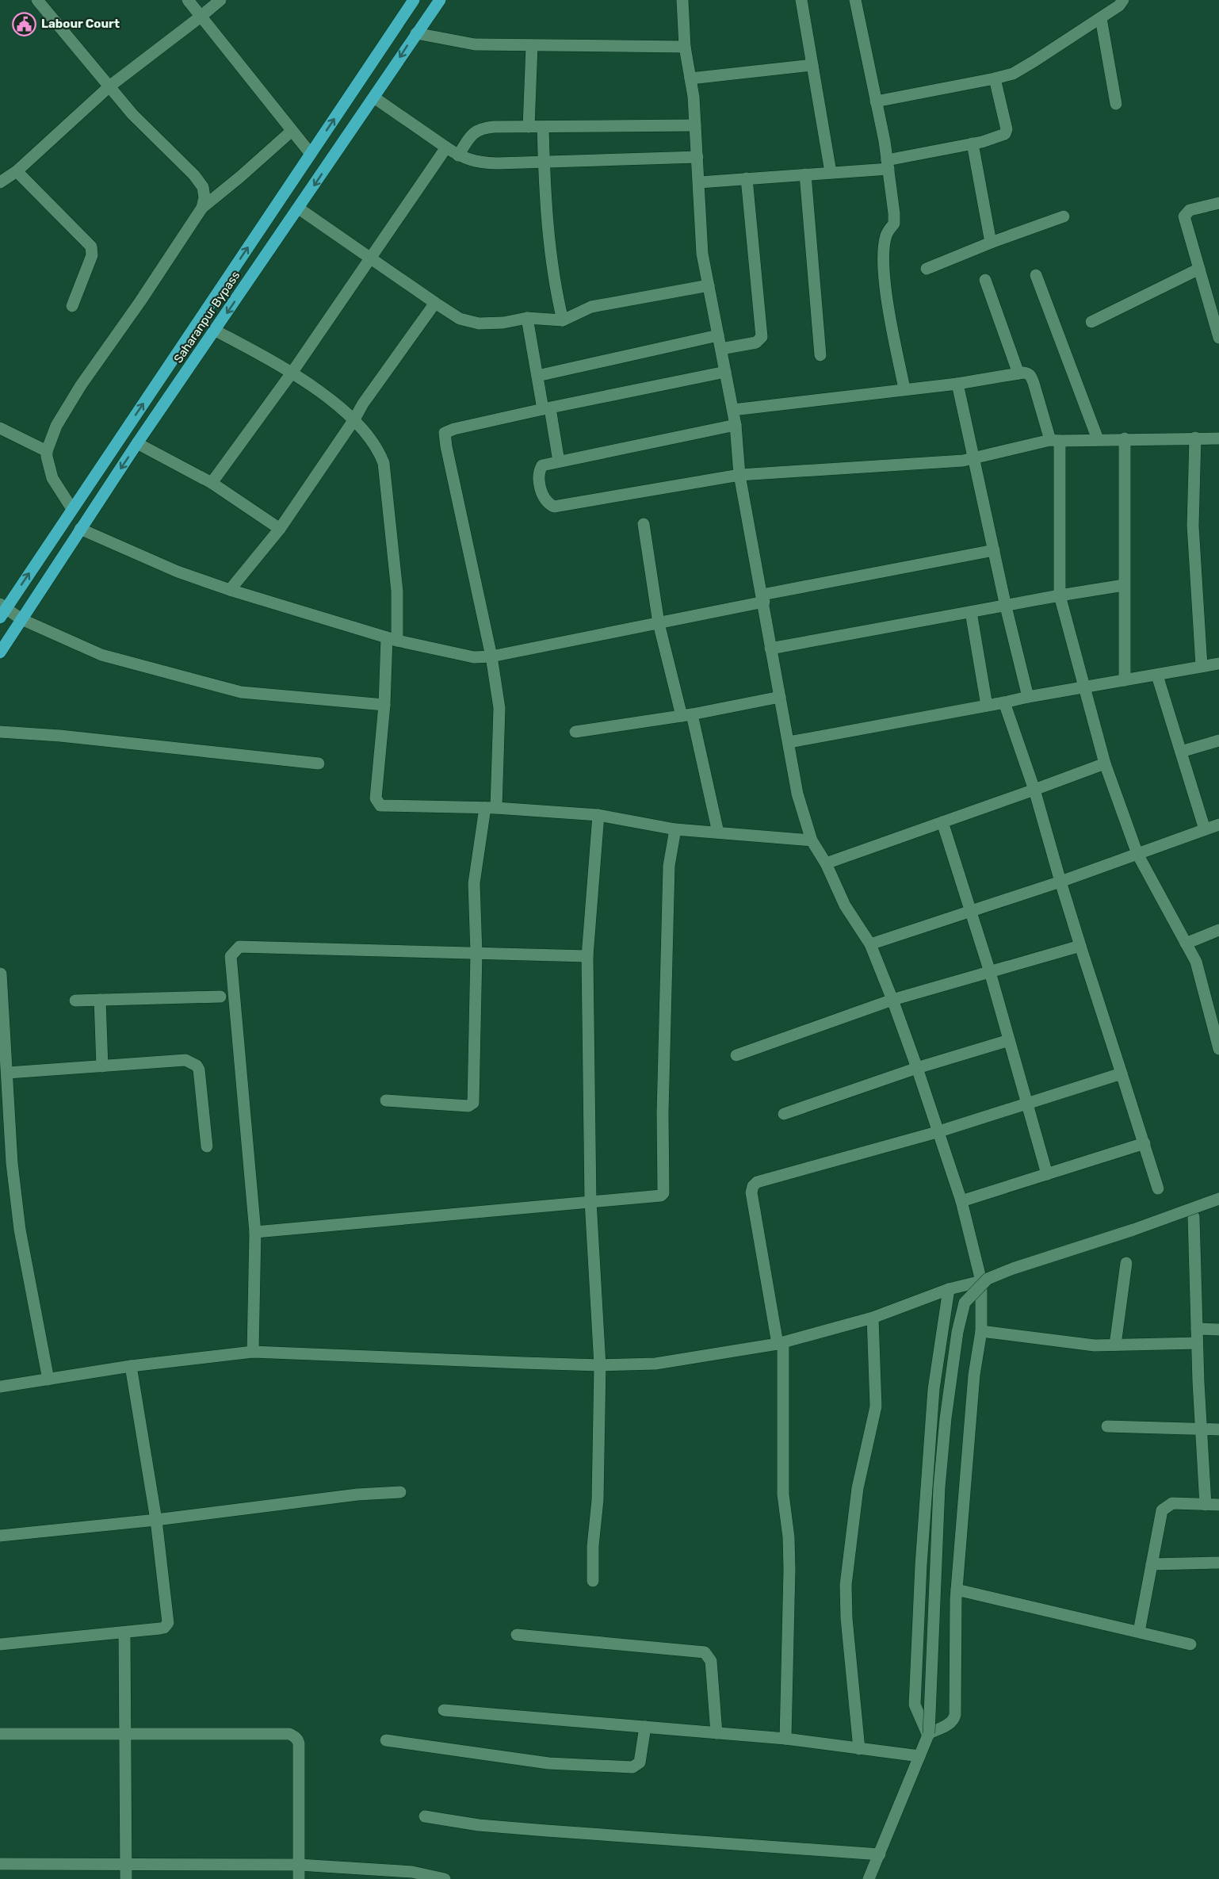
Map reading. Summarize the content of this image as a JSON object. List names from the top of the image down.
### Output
{
  "streets": {
    "main road": ["Saharanpur Bypass"]
  },
  "places": {
    "public building": ["Labour Court"]
  }
}
